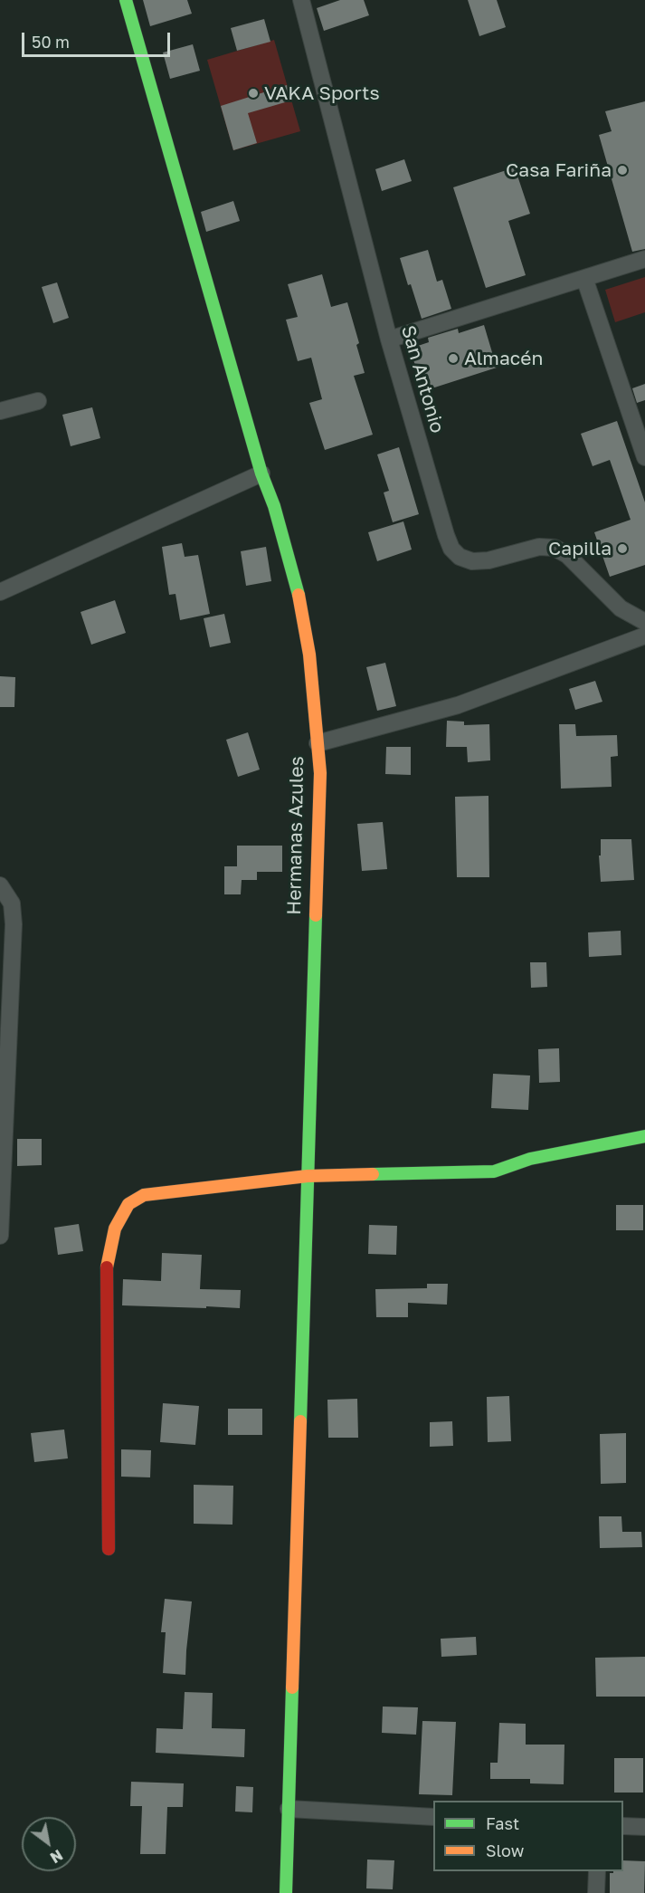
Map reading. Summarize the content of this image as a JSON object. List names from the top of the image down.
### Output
{
  "streets": {
    "street": ["San Antonio", "Hermanas Azules"]
  },
  "places": [
    "VAKA Sports",
    "Casa Fariña",
    "Almacén",
    "Capilla"
  ],
  "legend": ["Fast", "Slow"],
  "scale_bar": "50 m",
  "north": "bottom right"
}
